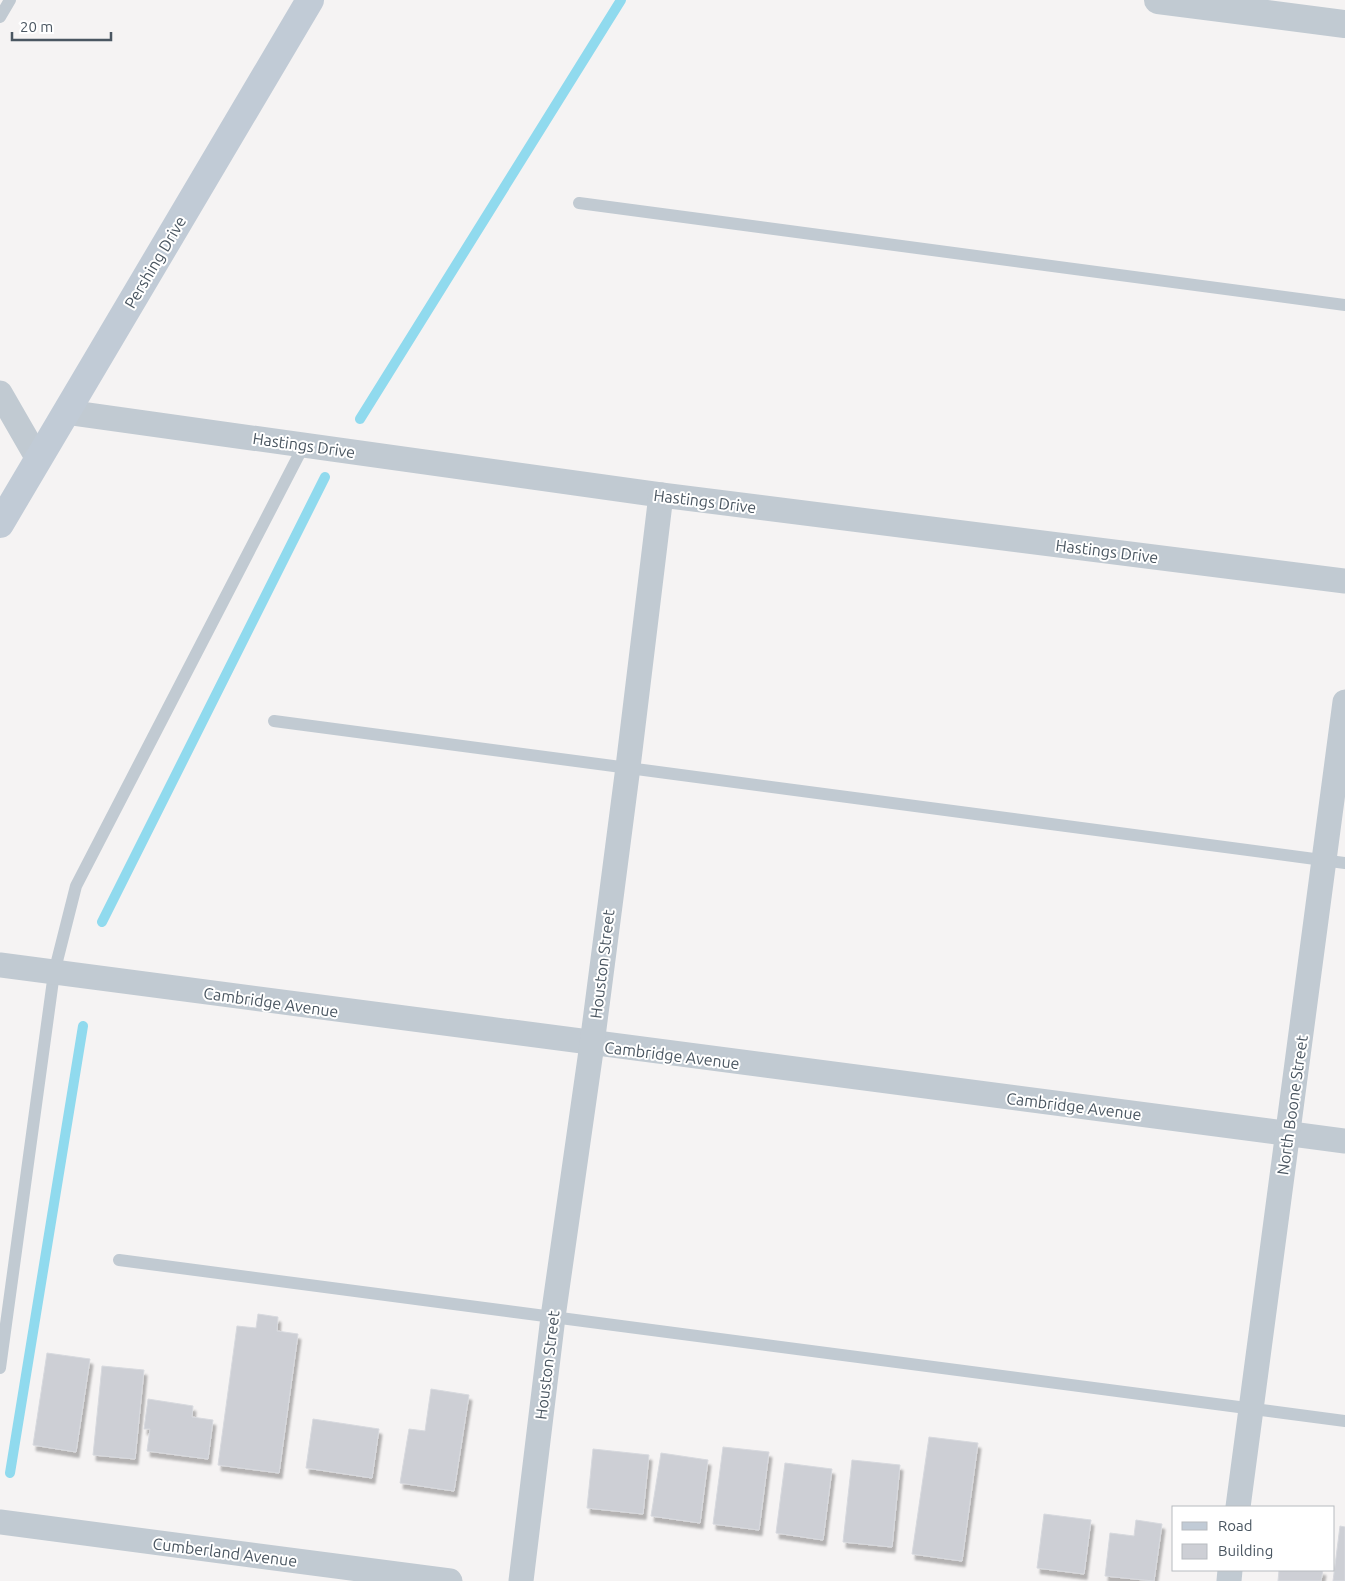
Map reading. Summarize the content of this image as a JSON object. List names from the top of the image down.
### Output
{
  "streets": {
    "main road": ["Pershing Drive"],
    "street": [
      "Hastings Drive",
      "Houston Street",
      "Cambridge Avenue",
      "North Boone Street",
      "Cumberland Avenue"
    ]
  },
  "crossings": [
    ["Pershing Drive", "Hastings Drive"],
    ["Hastings Drive", "Houston Street"],
    ["Houston Street", "Cambridge Avenue"],
    ["Cambridge Avenue", "North Boone Street"]
  ],
  "legend": ["Road", "Building"],
  "scale_bar": "20 m"
}
